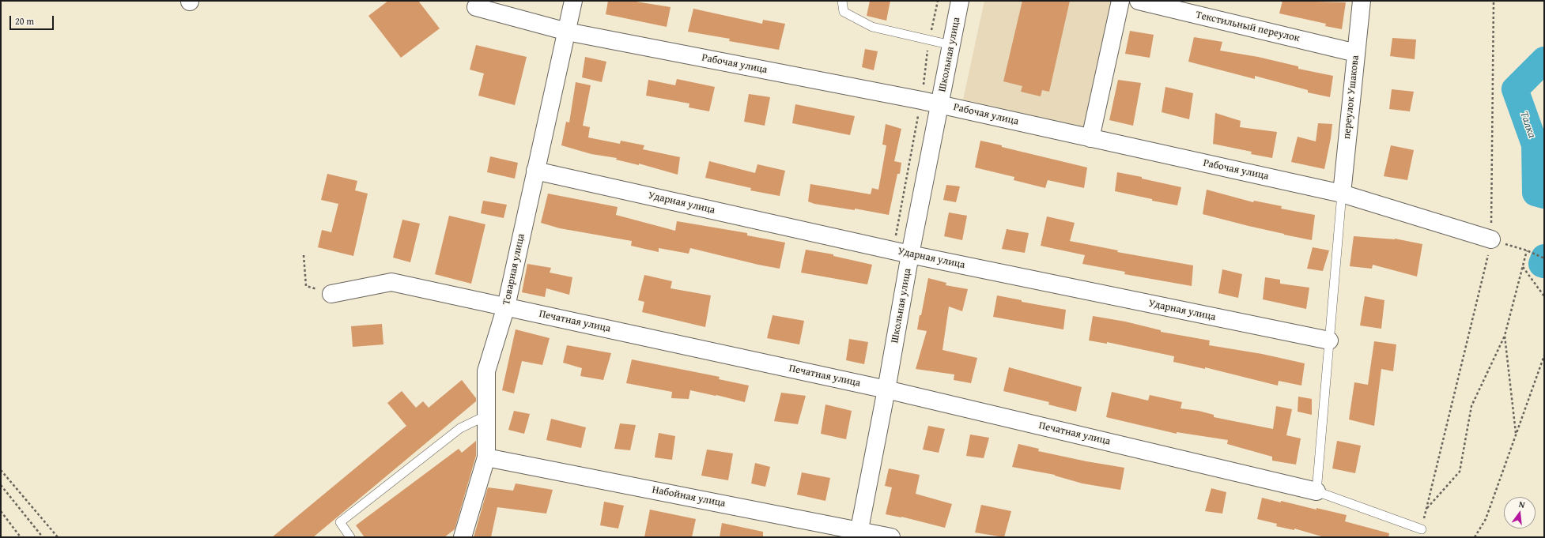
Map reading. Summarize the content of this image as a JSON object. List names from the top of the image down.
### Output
{
  "streets": {
    "street": [
      "Текстильный переулок",
      "Школьная улица",
      "Рабочая улица",
      "переулок Ушакова",
      "Ударная улица",
      "Товарная улица",
      "Печатная улица",
      "Набойная улица"
    ]
  },
  "crossings": [
    ["Текстильный переулок", "переулок Ушакова"],
    ["Школьная улица", "Рабочая улица"],
    ["Школьная улица", "Ударная улица"],
    ["Школьная улица", "Печатная улица"],
    ["Школьная улица", "Набойная улица"],
    ["Рабочая улица", "переулок Ушакова"],
    ["Рабочая улица", "Товарная улица"],
    ["Ударная улица", "Товарная улица"],
    ["Товарная улица", "Печатная улица"],
    ["Товарная улица", "Набойная улица"]
  ],
  "water": ["Талка"],
  "scale_bar": "20 m",
  "north": "top"
}
